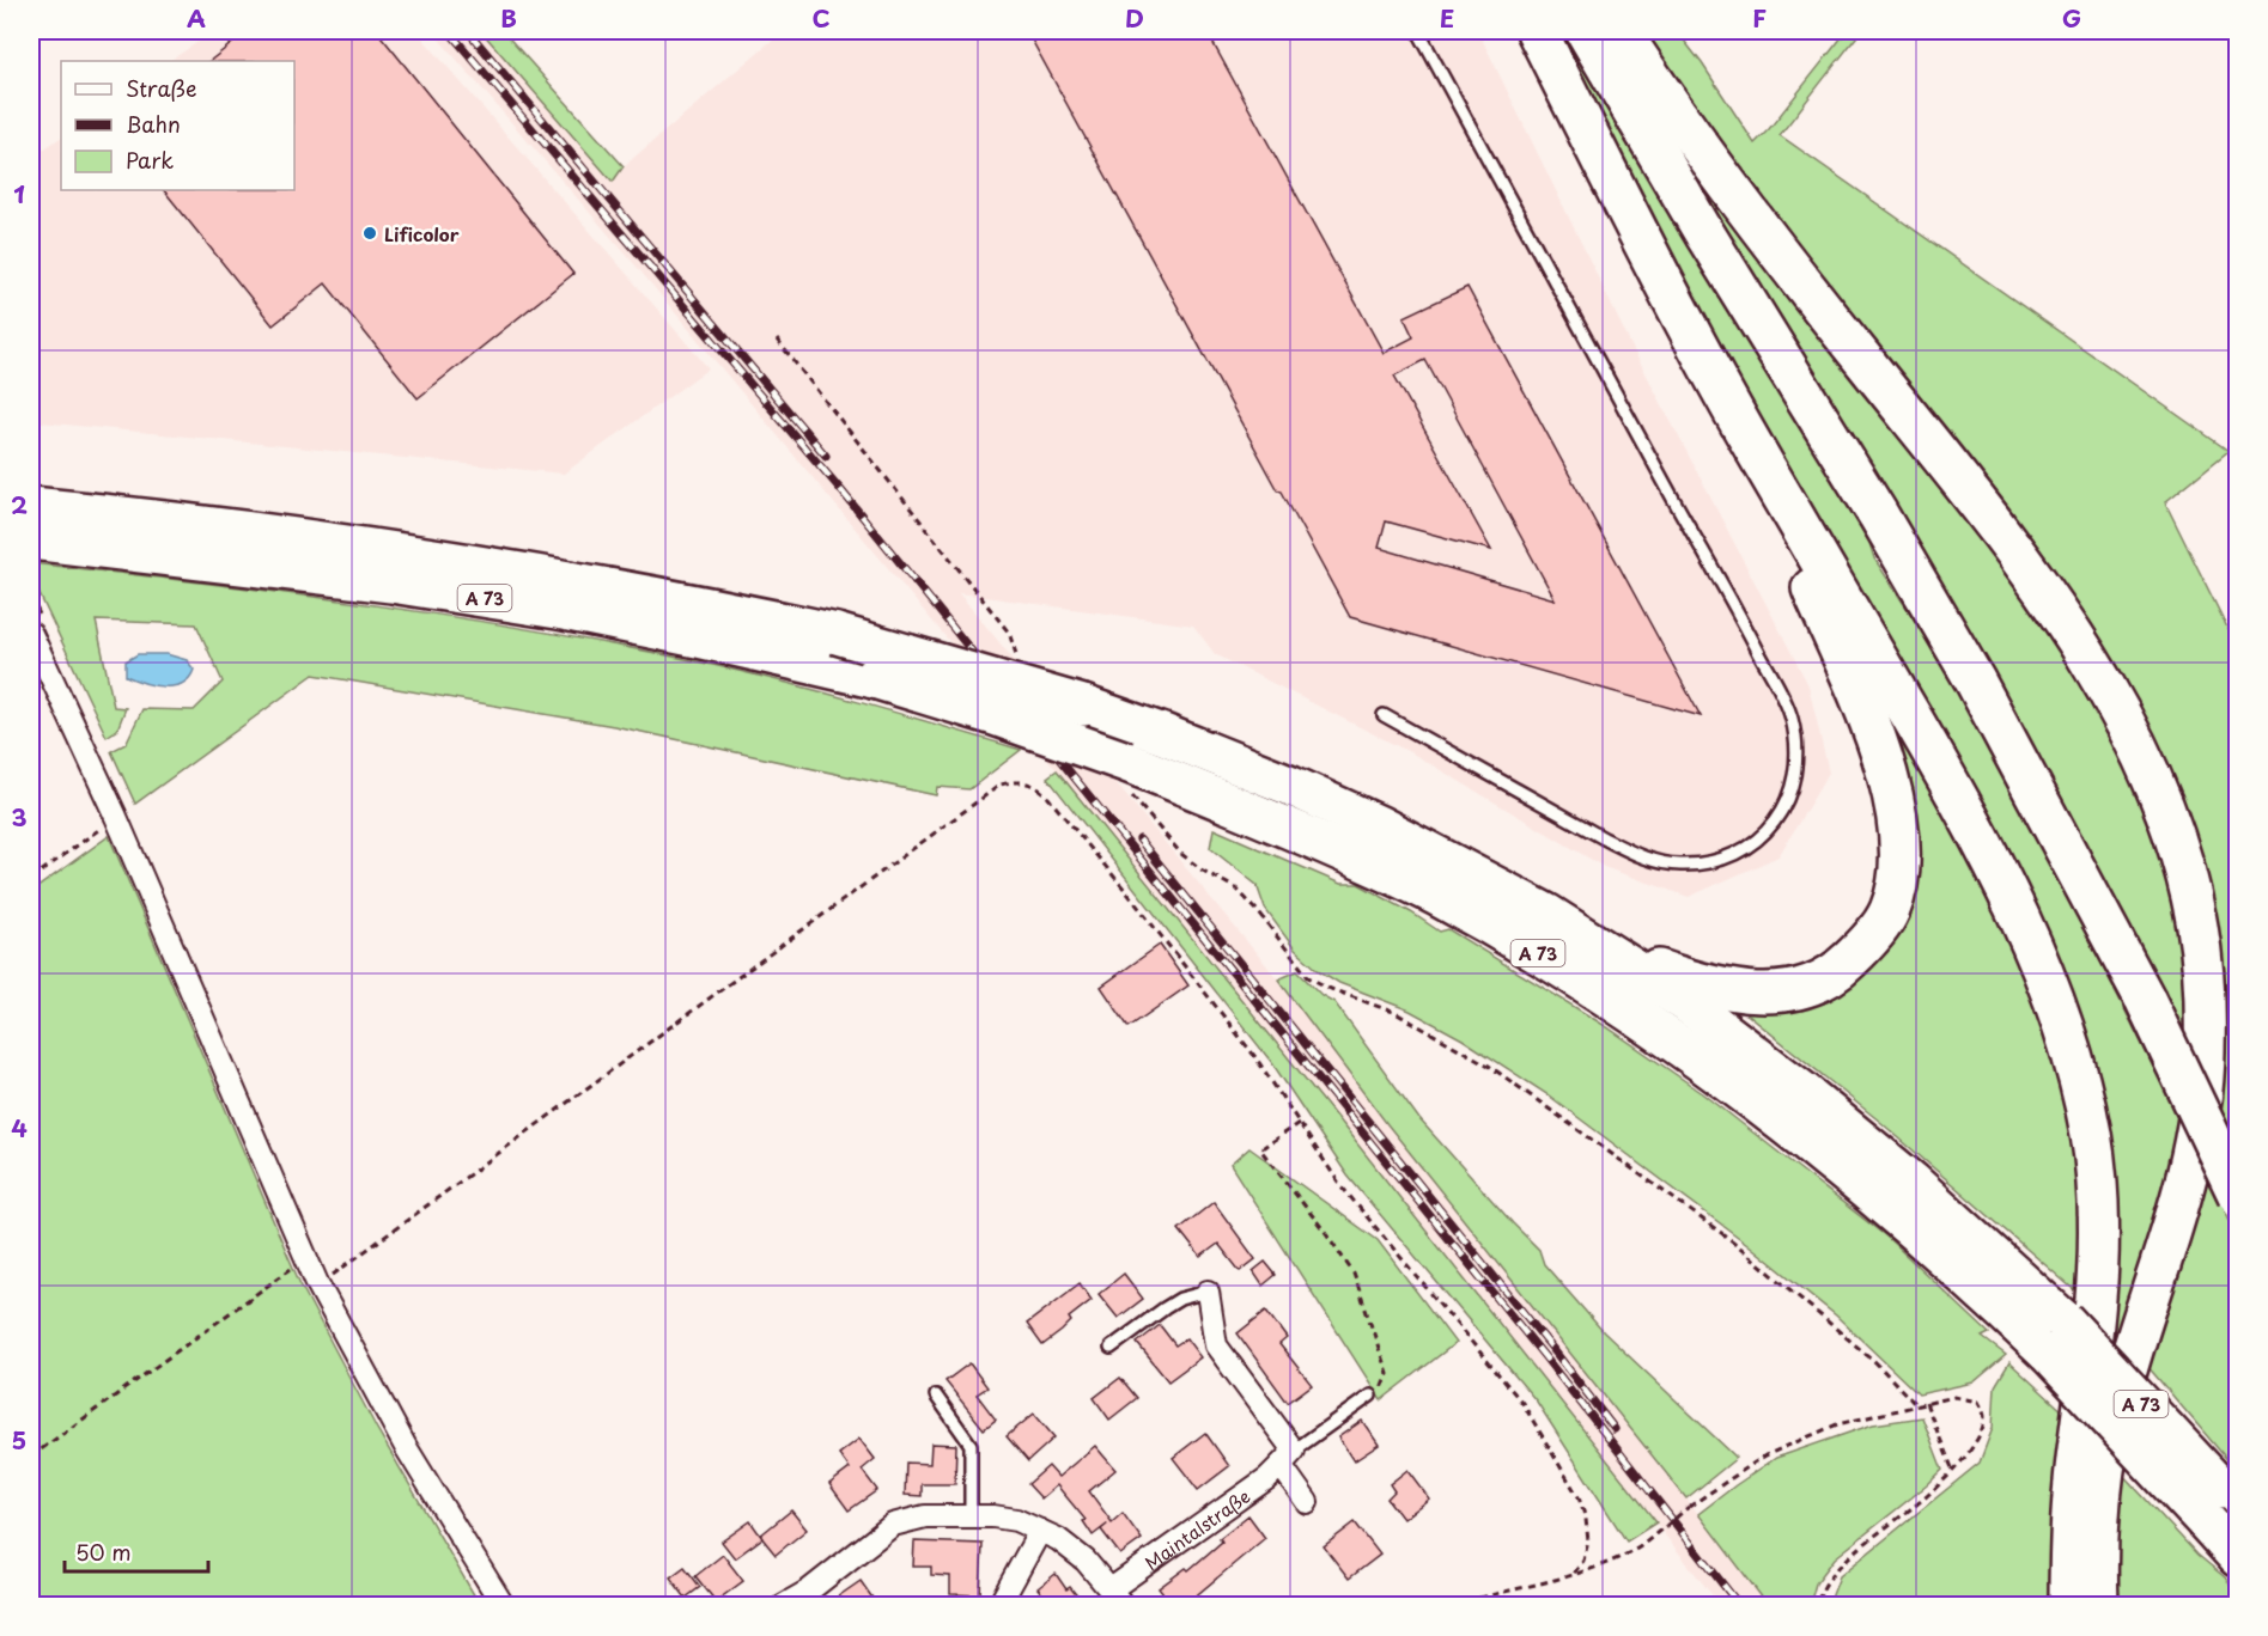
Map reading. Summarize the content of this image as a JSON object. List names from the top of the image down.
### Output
{
  "streets": {
    "highway": ["A 73"],
    "street": ["Maintalstraße"]
  },
  "places": ["Lificolor"],
  "legend": ["Straße", "Bahn", "Park"],
  "scale_bar": "50 m",
  "grid": {
    "columns": [
      "A",
      "B",
      "C",
      "D",
      "E",
      "F",
      "G"
    ],
    "rows": [
      "1",
      "2",
      "3",
      "4",
      "5"
    ]
  }
}
